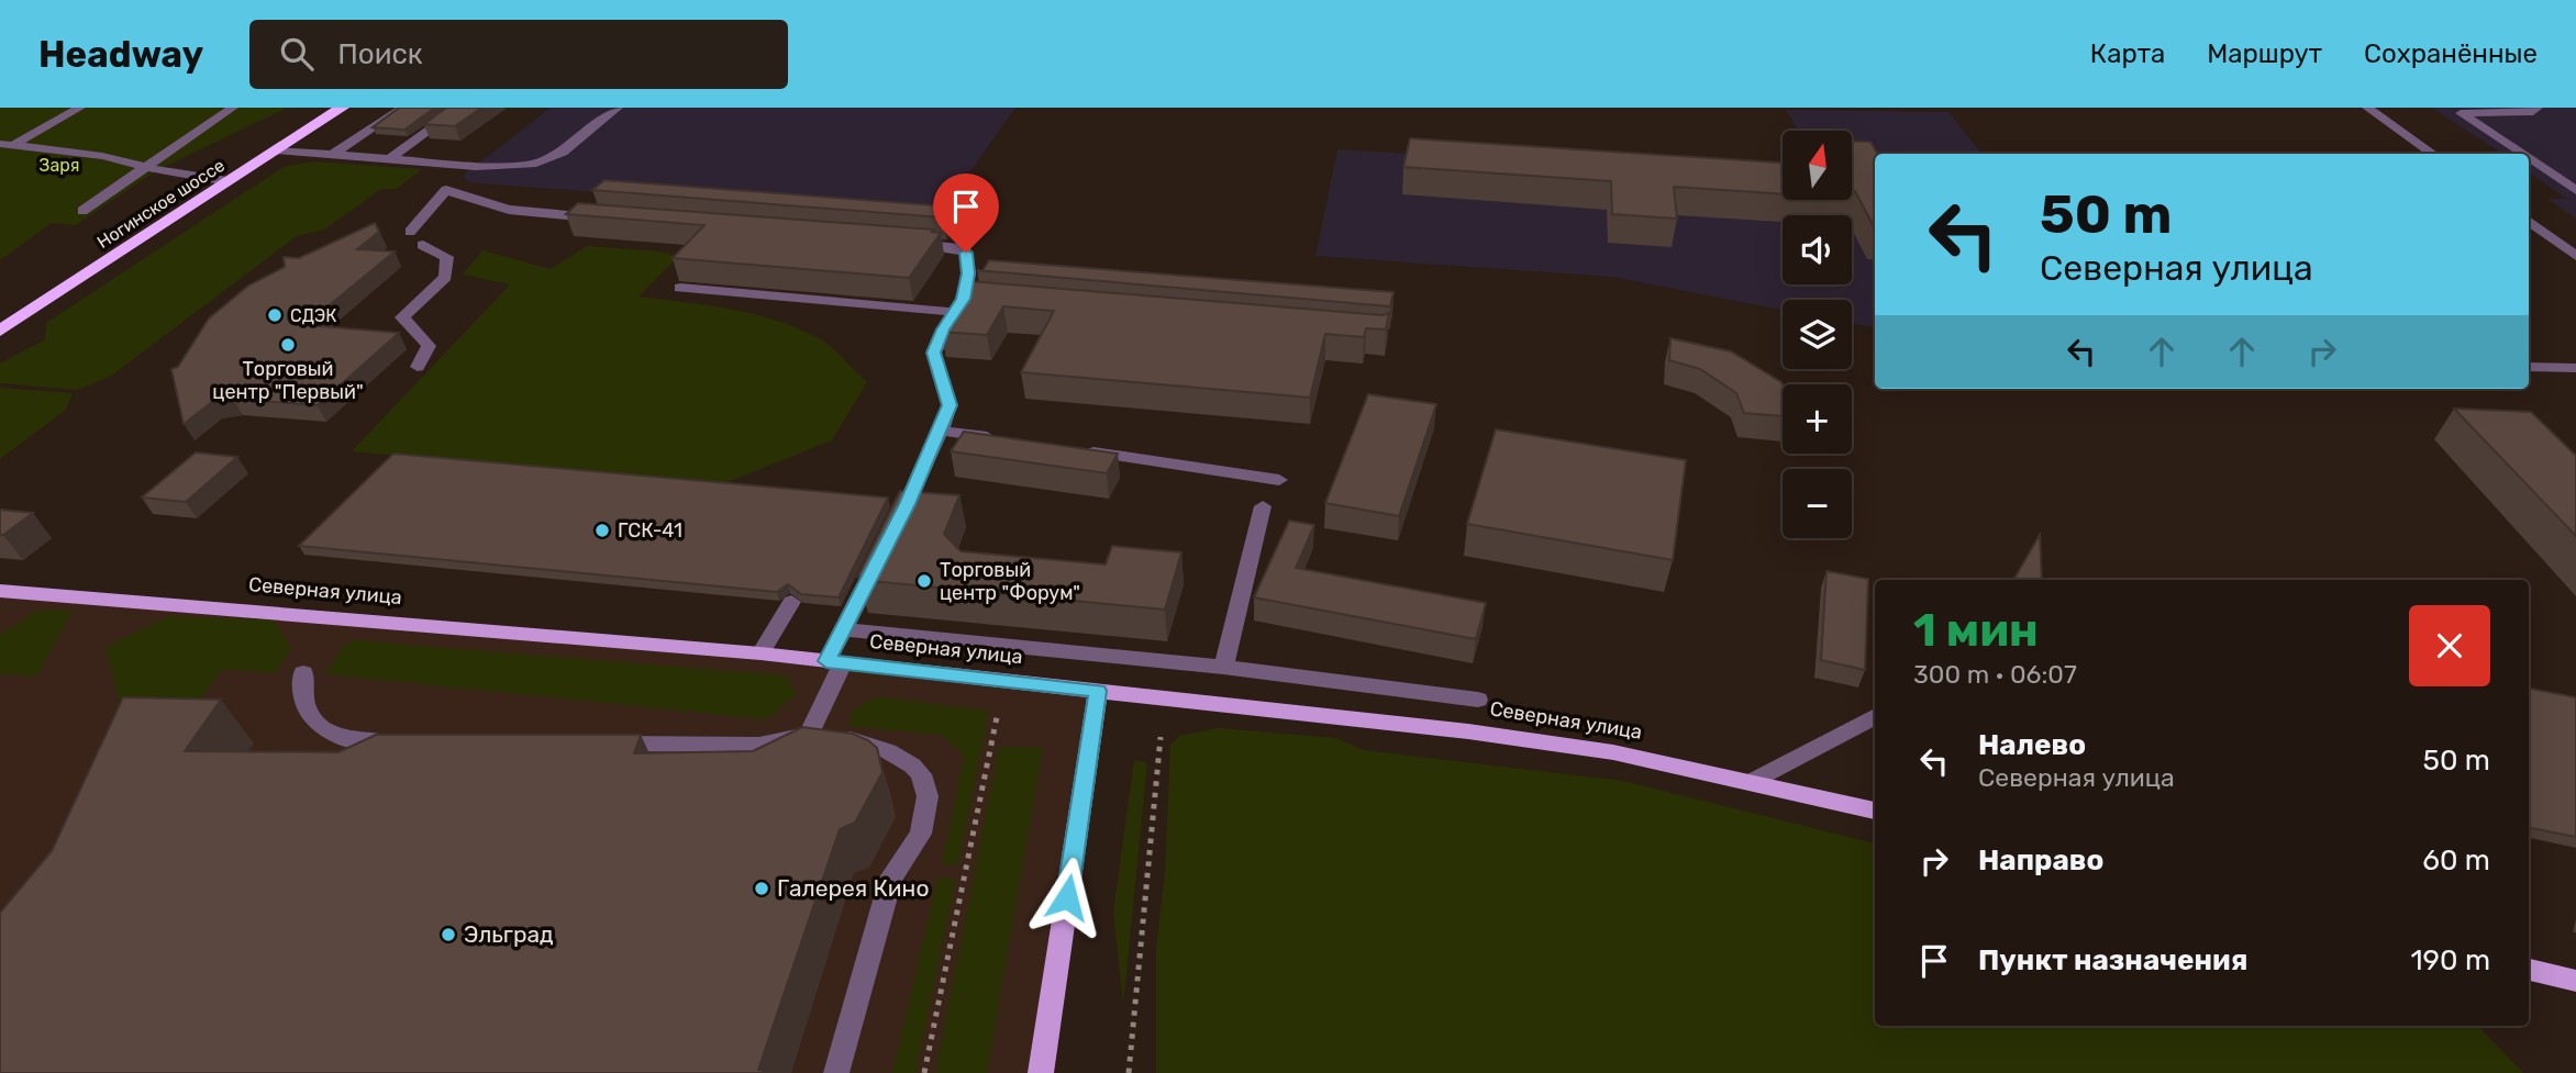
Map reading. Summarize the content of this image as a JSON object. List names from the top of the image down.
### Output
{
  "streets": {
    "highway": ["Ногинское шоссе"],
    "main road": ["Северная улица"]
  },
  "parks": ["Заря"],
  "places": [
    "СДЭК",
    "Торговый центр \"Первый\"",
    "ГСК-41",
    "Торговый центр \"Форум\"",
    "Галерея Кино",
    "Эльград"
  ],
  "north": "top",
  "page": {
    "header": "Headway",
    "search": "Поиск",
    "nav": ["Карта", "Маршрут", "Сохранённые"],
    "map_buttons": ["+", "−"],
    "turn": ["50 m", "Северная улица"],
    "heading": ["1 мин", "300 m · 06:07"],
    "list": [
      {
        "name": "Налево",
        "note": "Северная улица",
        "value": "50 m"
      },
      {
        "name": "Направо",
        "value": "60 m"
      },
      {
        "name": "Пункт назначения",
        "value": "190 m"
      }
    ]
  }
}
